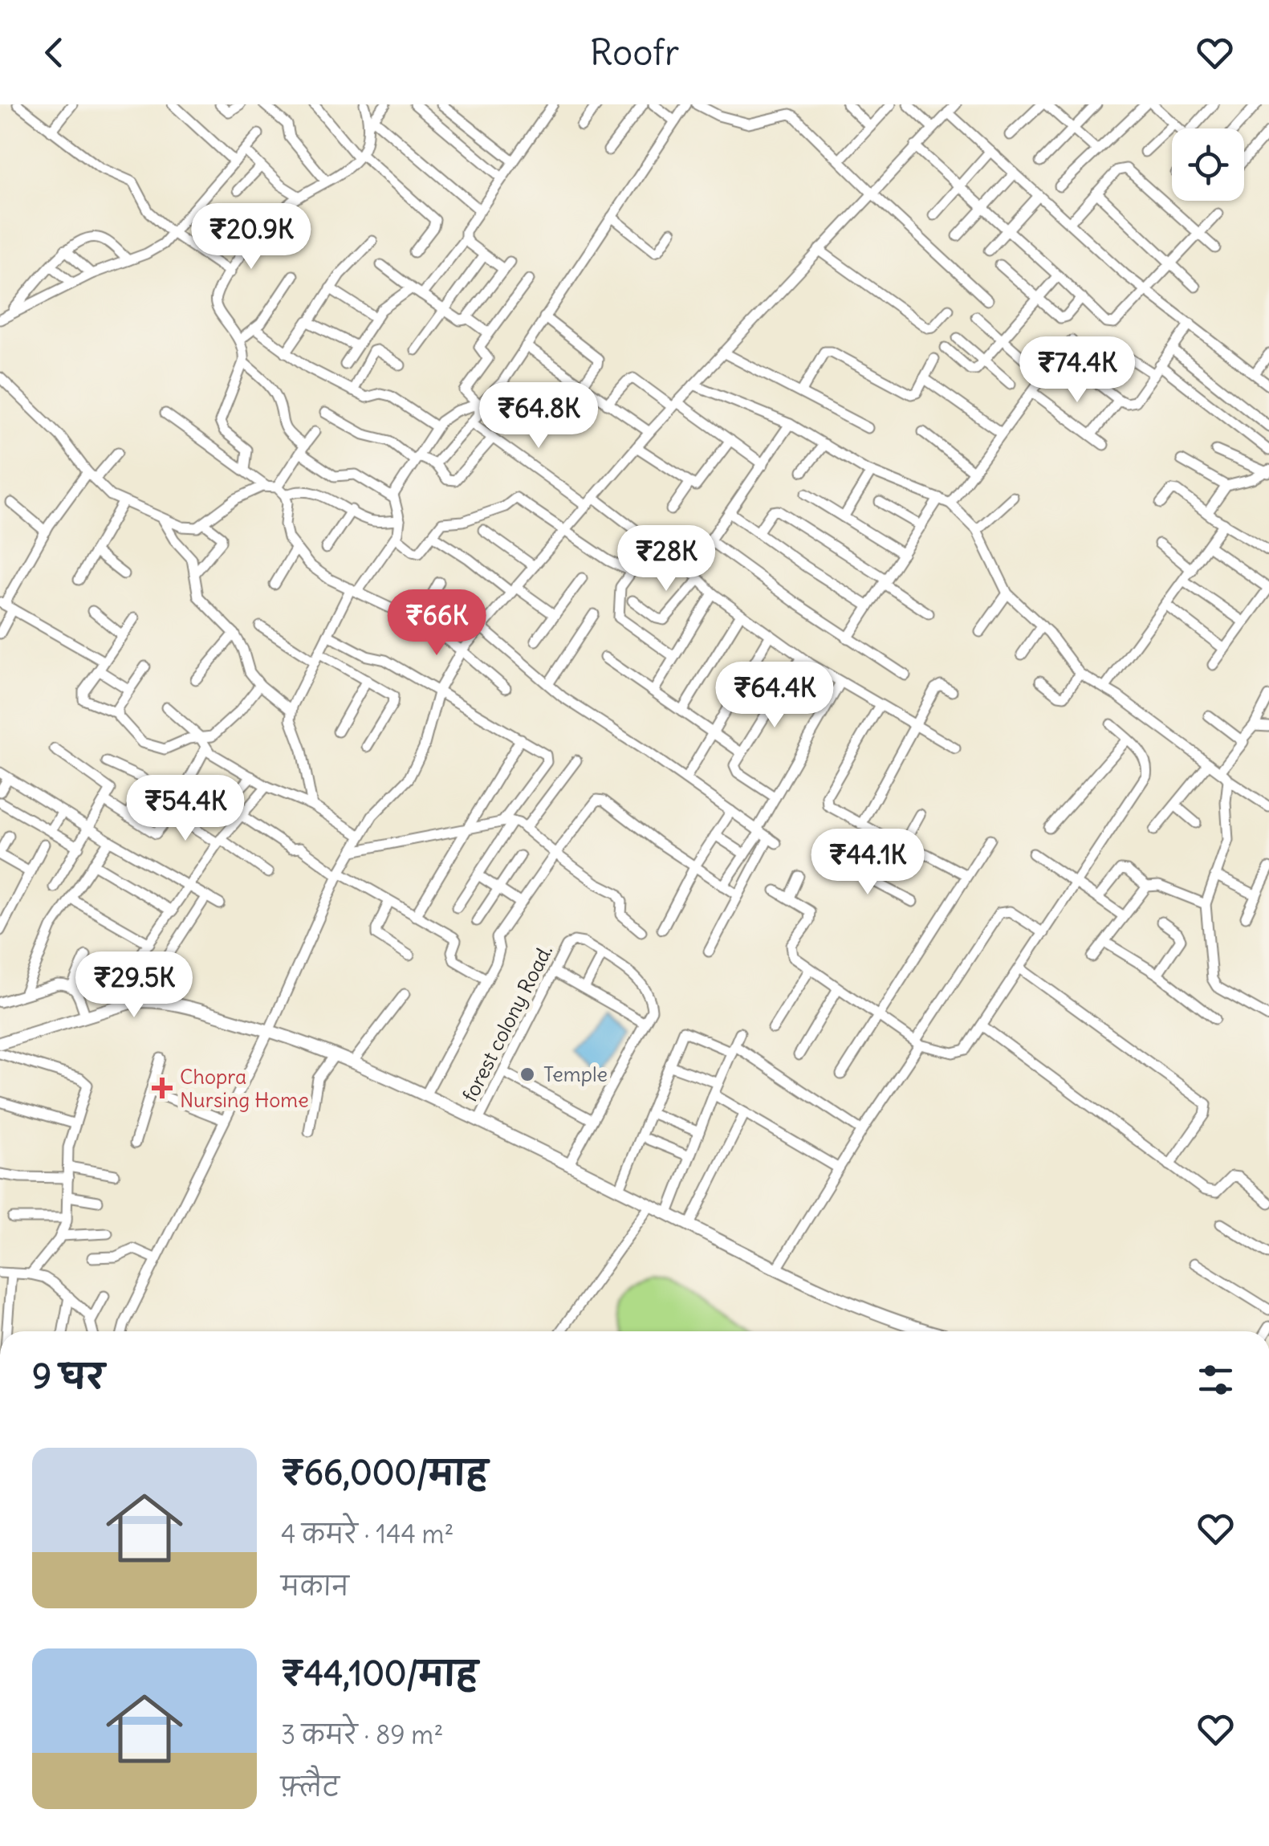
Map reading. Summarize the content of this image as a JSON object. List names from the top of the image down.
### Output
{
  "streets": {
    "street": ["forest colony Road."]
  },
  "places": {
    "other": ["Temple"],
    "health": ["Chopra Nursing Home"]
  },
  "page": {
    "header": "Roofr",
    "price": [
      "₹20.9K",
      "₹74.4K",
      "₹64.8K",
      "₹28K",
      "₹66K",
      "₹64.4K",
      "₹54.4K",
      "₹44.1K",
      "₹29.5K"
    ],
    "heading": "9 घर",
    "list": [
      {
        "name": "₹66,000/माह",
        "note": "4 कमरे · 144 m² · मकान"
      },
      {
        "name": "₹44,100/माह",
        "note": "3 कमरे · 89 m² · फ़्लैट"
      }
    ]
  }
}
